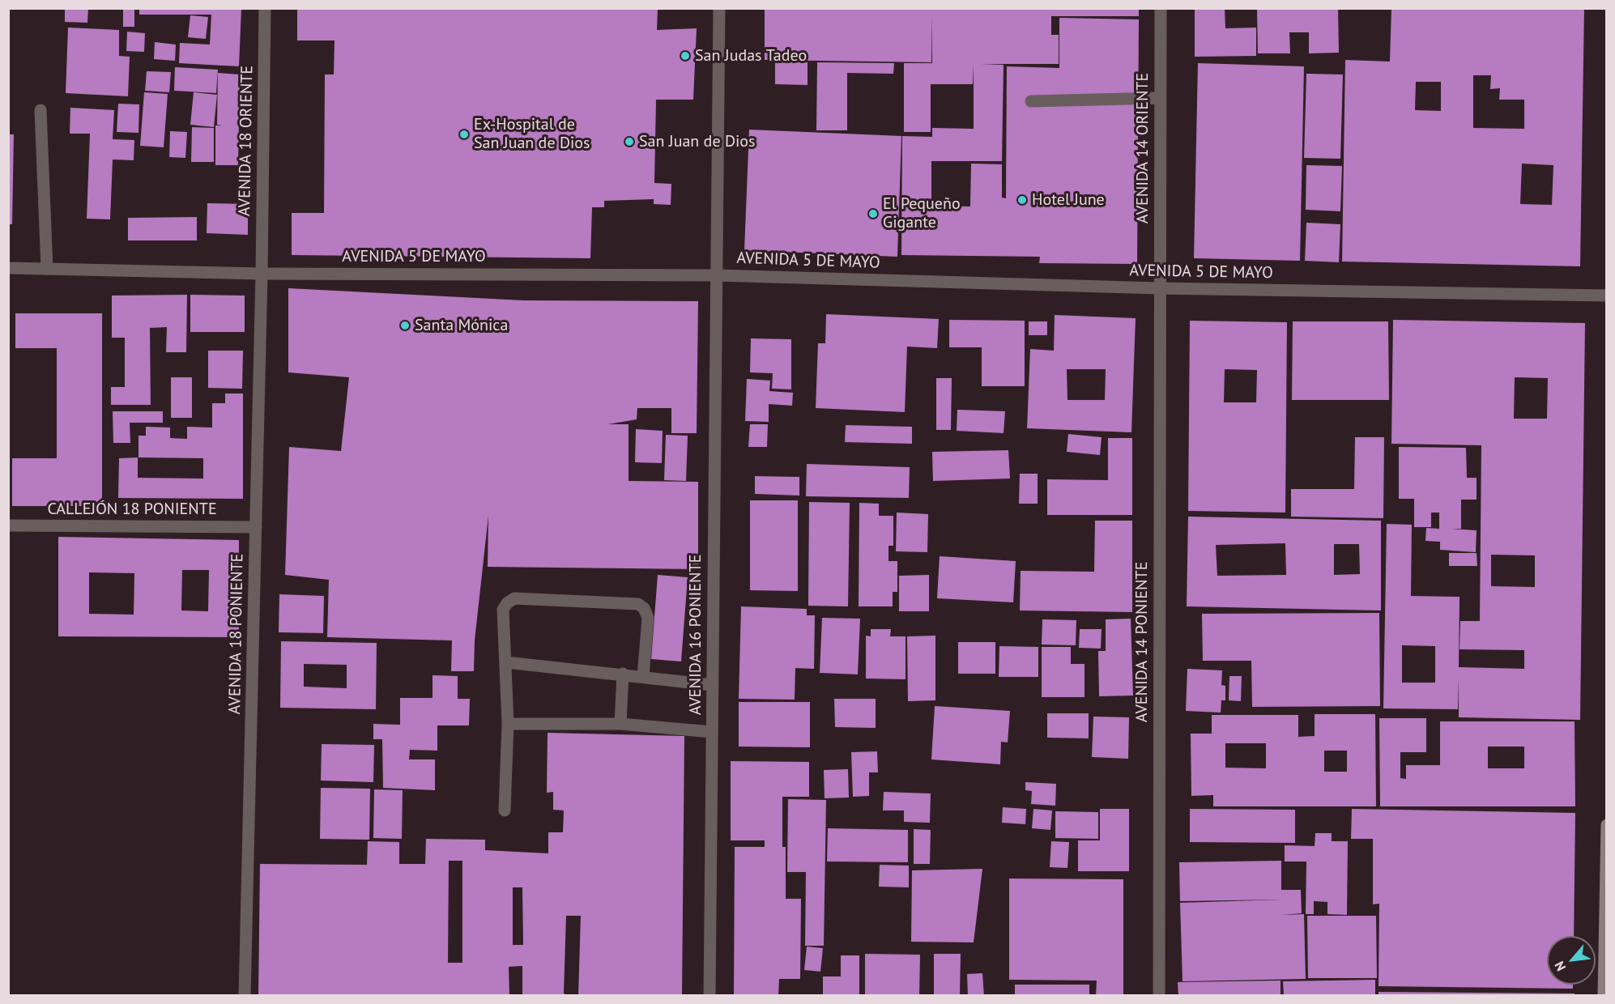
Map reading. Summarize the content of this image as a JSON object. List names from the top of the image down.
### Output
{
  "streets": {
    "street": [
      "AVENIDA 18 ORIENTE",
      "AVENIDA 14 ORIENTE",
      "AVENIDA 5 DE MAYO",
      "CALLEJÓN 18 PONIENTE",
      "AVENIDA 18 PONIENTE",
      "AVENIDA 16 PONIENTE",
      "AVENIDA 14 PONIENTE"
    ]
  },
  "crossings": [
    ["AVENIDA 18 ORIENTE", "AVENIDA 5 DE MAYO"],
    ["AVENIDA 18 ORIENTE", "AVENIDA 18 PONIENTE"],
    ["AVENIDA 14 ORIENTE", "AVENIDA 5 DE MAYO"],
    ["AVENIDA 14 ORIENTE", "AVENIDA 14 PONIENTE"],
    ["AVENIDA 5 DE MAYO", "AVENIDA 18 PONIENTE"],
    ["AVENIDA 5 DE MAYO", "AVENIDA 16 PONIENTE"],
    ["AVENIDA 5 DE MAYO", "AVENIDA 14 PONIENTE"],
    ["CALLEJÓN 18 PONIENTE", "AVENIDA 18 PONIENTE"]
  ],
  "places": [
    "San Judas Tadeo",
    "Ex-Hospital de San Juan de Dios",
    "San Juan de Dios",
    "Hotel June",
    "El Pequeño Gigante",
    "Santa Mónica"
  ],
  "north": "bottom left"
}
